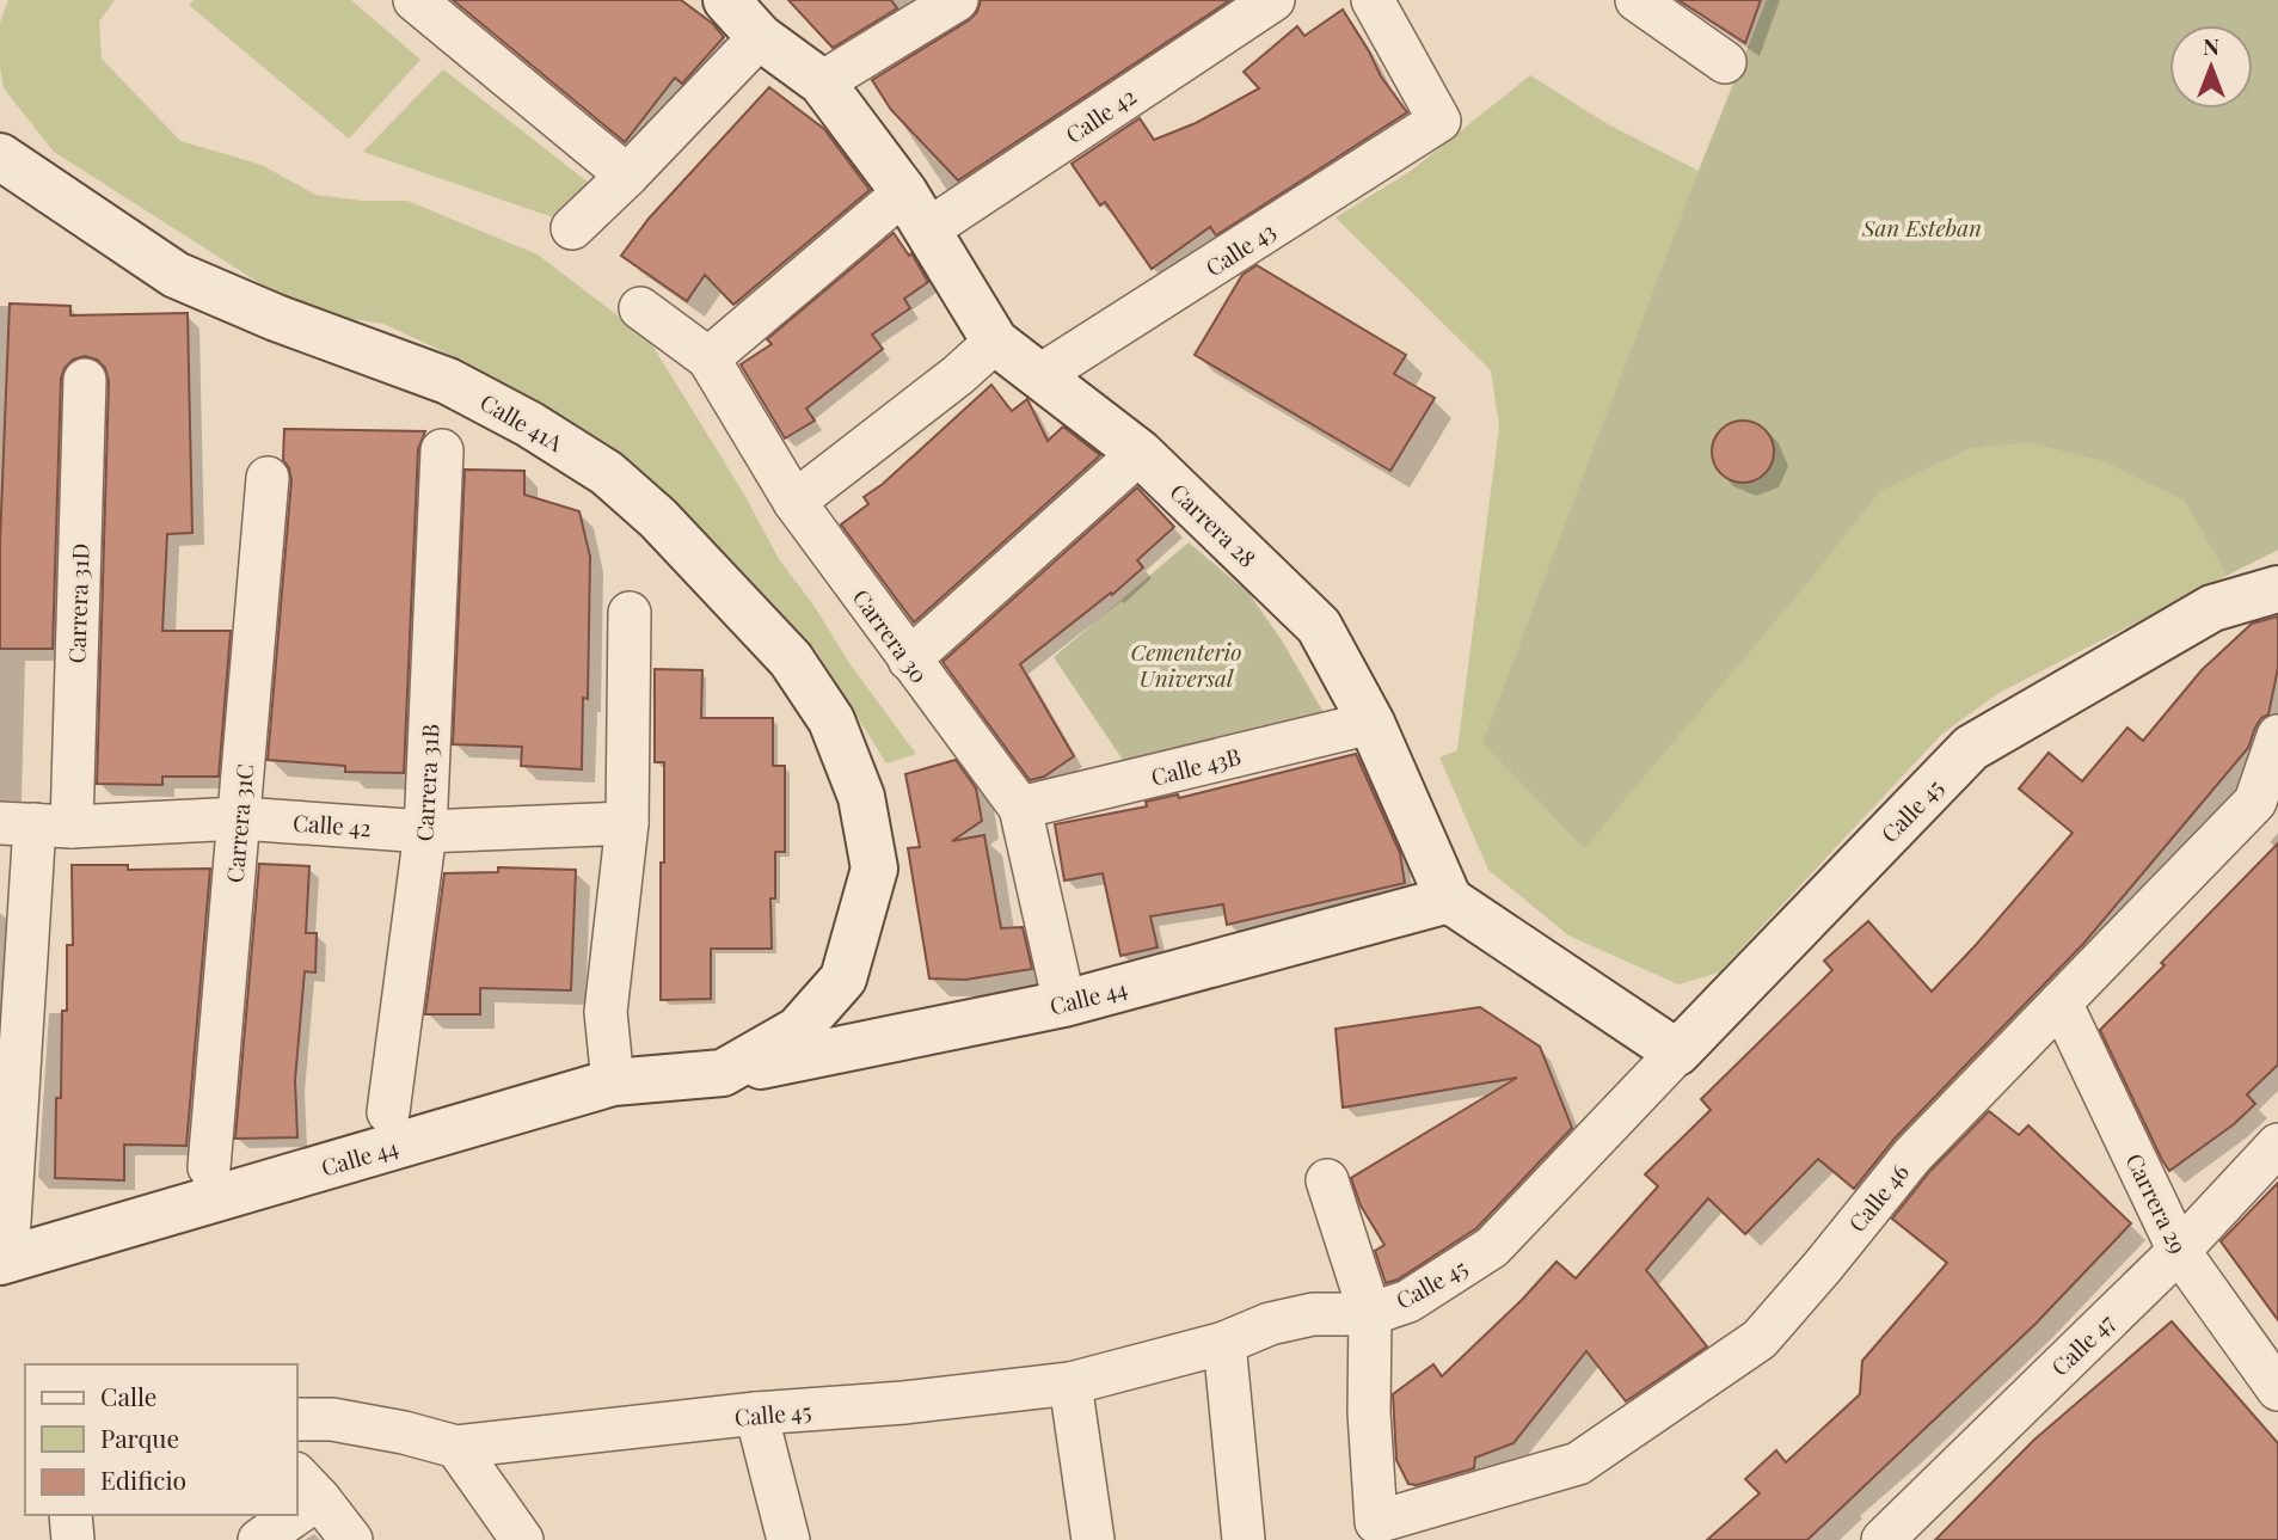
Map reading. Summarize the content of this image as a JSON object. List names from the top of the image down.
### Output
{
  "streets": {
    "street": [
      "Calle 42",
      "Calle 43",
      "Calle 41A",
      "Carrera 28",
      "Carrera 31D",
      "Carrera 30",
      "Calle 43B",
      "Carrera 31B",
      "Calle 45",
      "Carrera 31C",
      "Calle 44",
      "Calle 46",
      "Carrera 29",
      "Calle 47"
    ]
  },
  "crossings": [
    ["Calle 42", "Carrera 28"],
    ["Calle 42", "Carrera 31D"],
    ["Calle 42", "Carrera 30"],
    ["Calle 42", "Carrera 31B"],
    ["Calle 42", "Carrera 31C"],
    ["Calle 43", "Carrera 28"],
    ["Calle 41A", "Calle 44"],
    ["Carrera 28", "Calle 43B"],
    ["Carrera 28", "Calle 44"],
    ["Carrera 31D", "Calle 44"],
    ["Carrera 30", "Calle 43B"],
    ["Carrera 30", "Calle 44"],
    ["Calle 45", "Calle 46"],
    ["Calle 46", "Carrera 29"],
    ["Carrera 29", "Calle 47"]
  ],
  "parks": ["San Esteban", "Cementerio Universal"],
  "legend": ["Calle", "Parque", "Edificio"],
  "north": "top"
}
